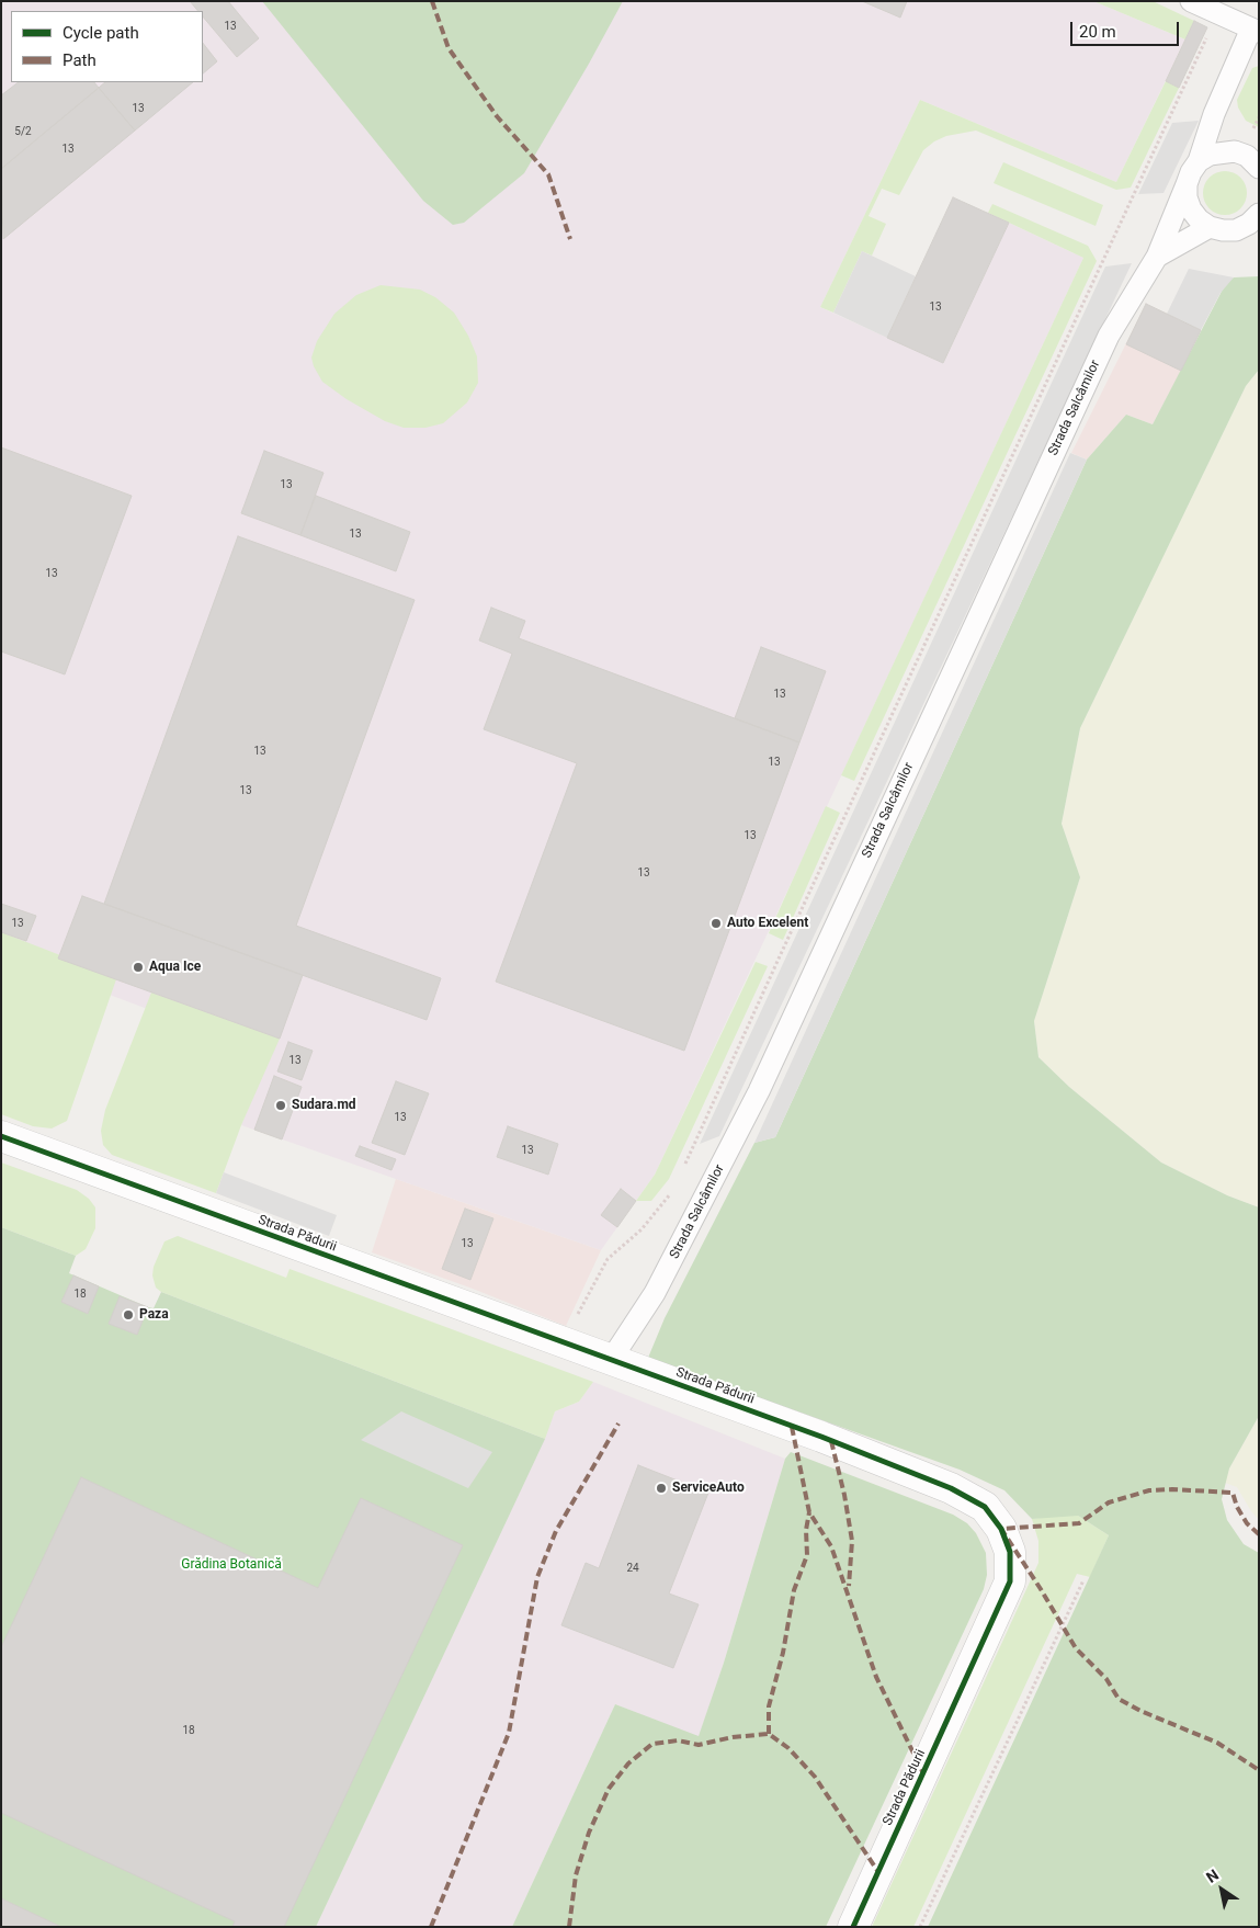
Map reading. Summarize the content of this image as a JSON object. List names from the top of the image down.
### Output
{
  "streets": {
    "street": ["Strada Pădurii"],
    "lane": ["Strada Salcâmilor"]
  },
  "crossings": [
    ["Strada Salcâmilor", "Strada Pădurii"]
  ],
  "parks": ["Grădina Botanică"],
  "places": [
    "Auto Excelent",
    "Aqua Ice",
    "Sudara.md",
    "Paza",
    "ServiceAuto"
  ],
  "house_numbers": [
    "13",
    "13",
    "5/2",
    "13",
    "13",
    "13",
    "13",
    "13",
    "13",
    "13",
    "13",
    "13",
    "13",
    "13",
    "13",
    "13",
    "13",
    "13",
    "13",
    "18",
    "24",
    "18"
  ],
  "legend": ["Cycle path", "Path"],
  "scale_bar": "20 m",
  "north": "top left"
}
